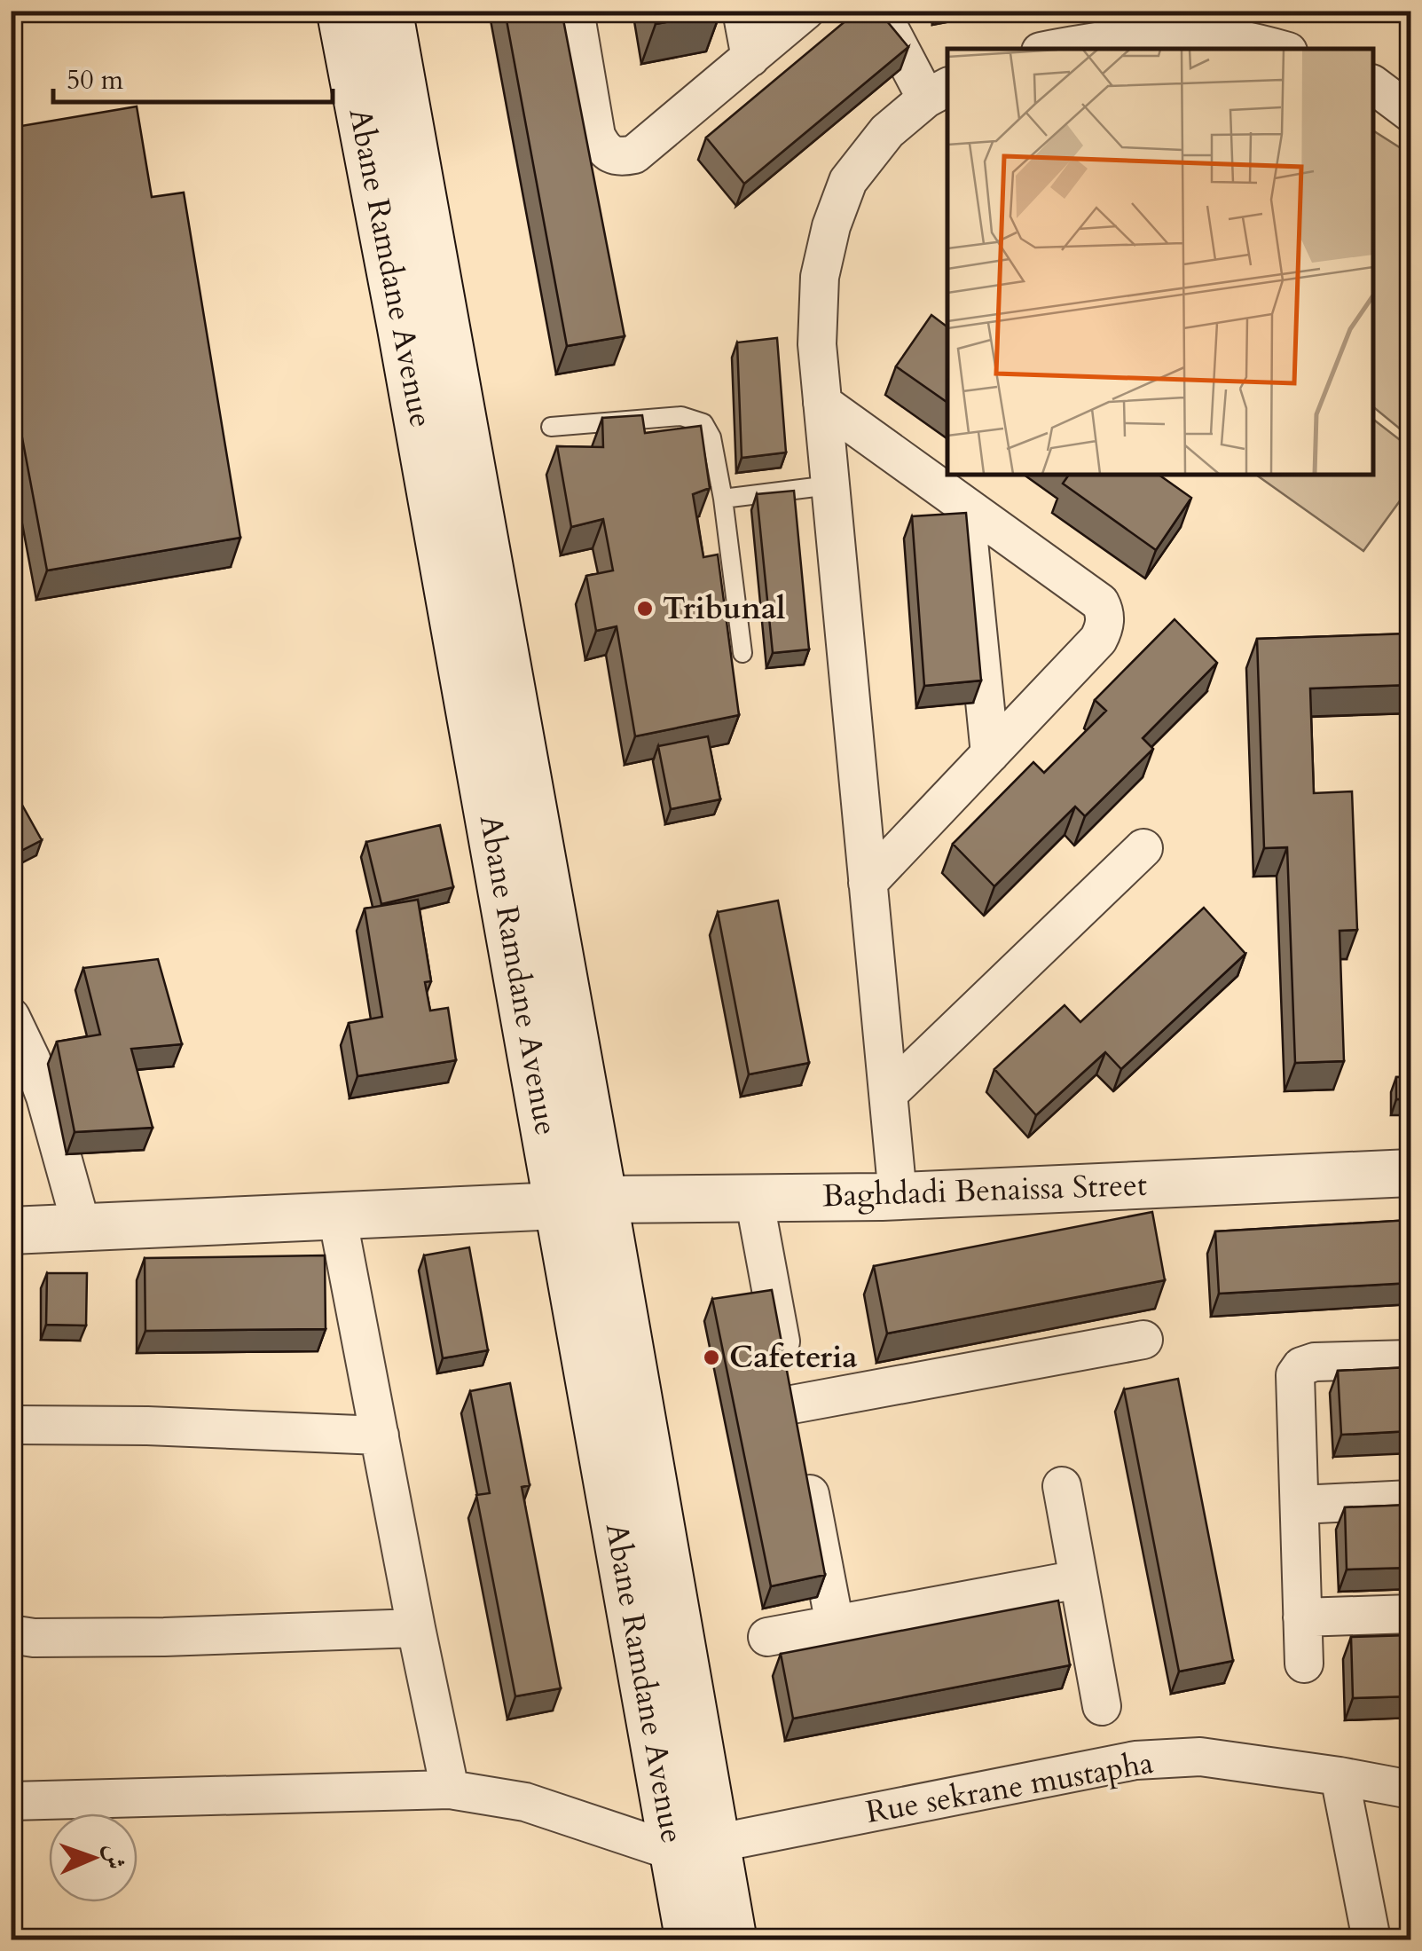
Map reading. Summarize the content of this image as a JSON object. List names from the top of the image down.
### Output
{
  "streets": {
    "main road": ["Abane Ramdane Avenue"],
    "street": ["Baghdadi Benaissa Street", "Rue sekrane mustapha"]
  },
  "crossings": [
    ["Abane Ramdane Avenue", "Baghdadi Benaissa Street"],
    ["Abane Ramdane Avenue", "Rue sekrane mustapha"]
  ],
  "places": ["Tribunal", "Cafeteria"],
  "scale_bar": "50 m",
  "north": "right"
}
